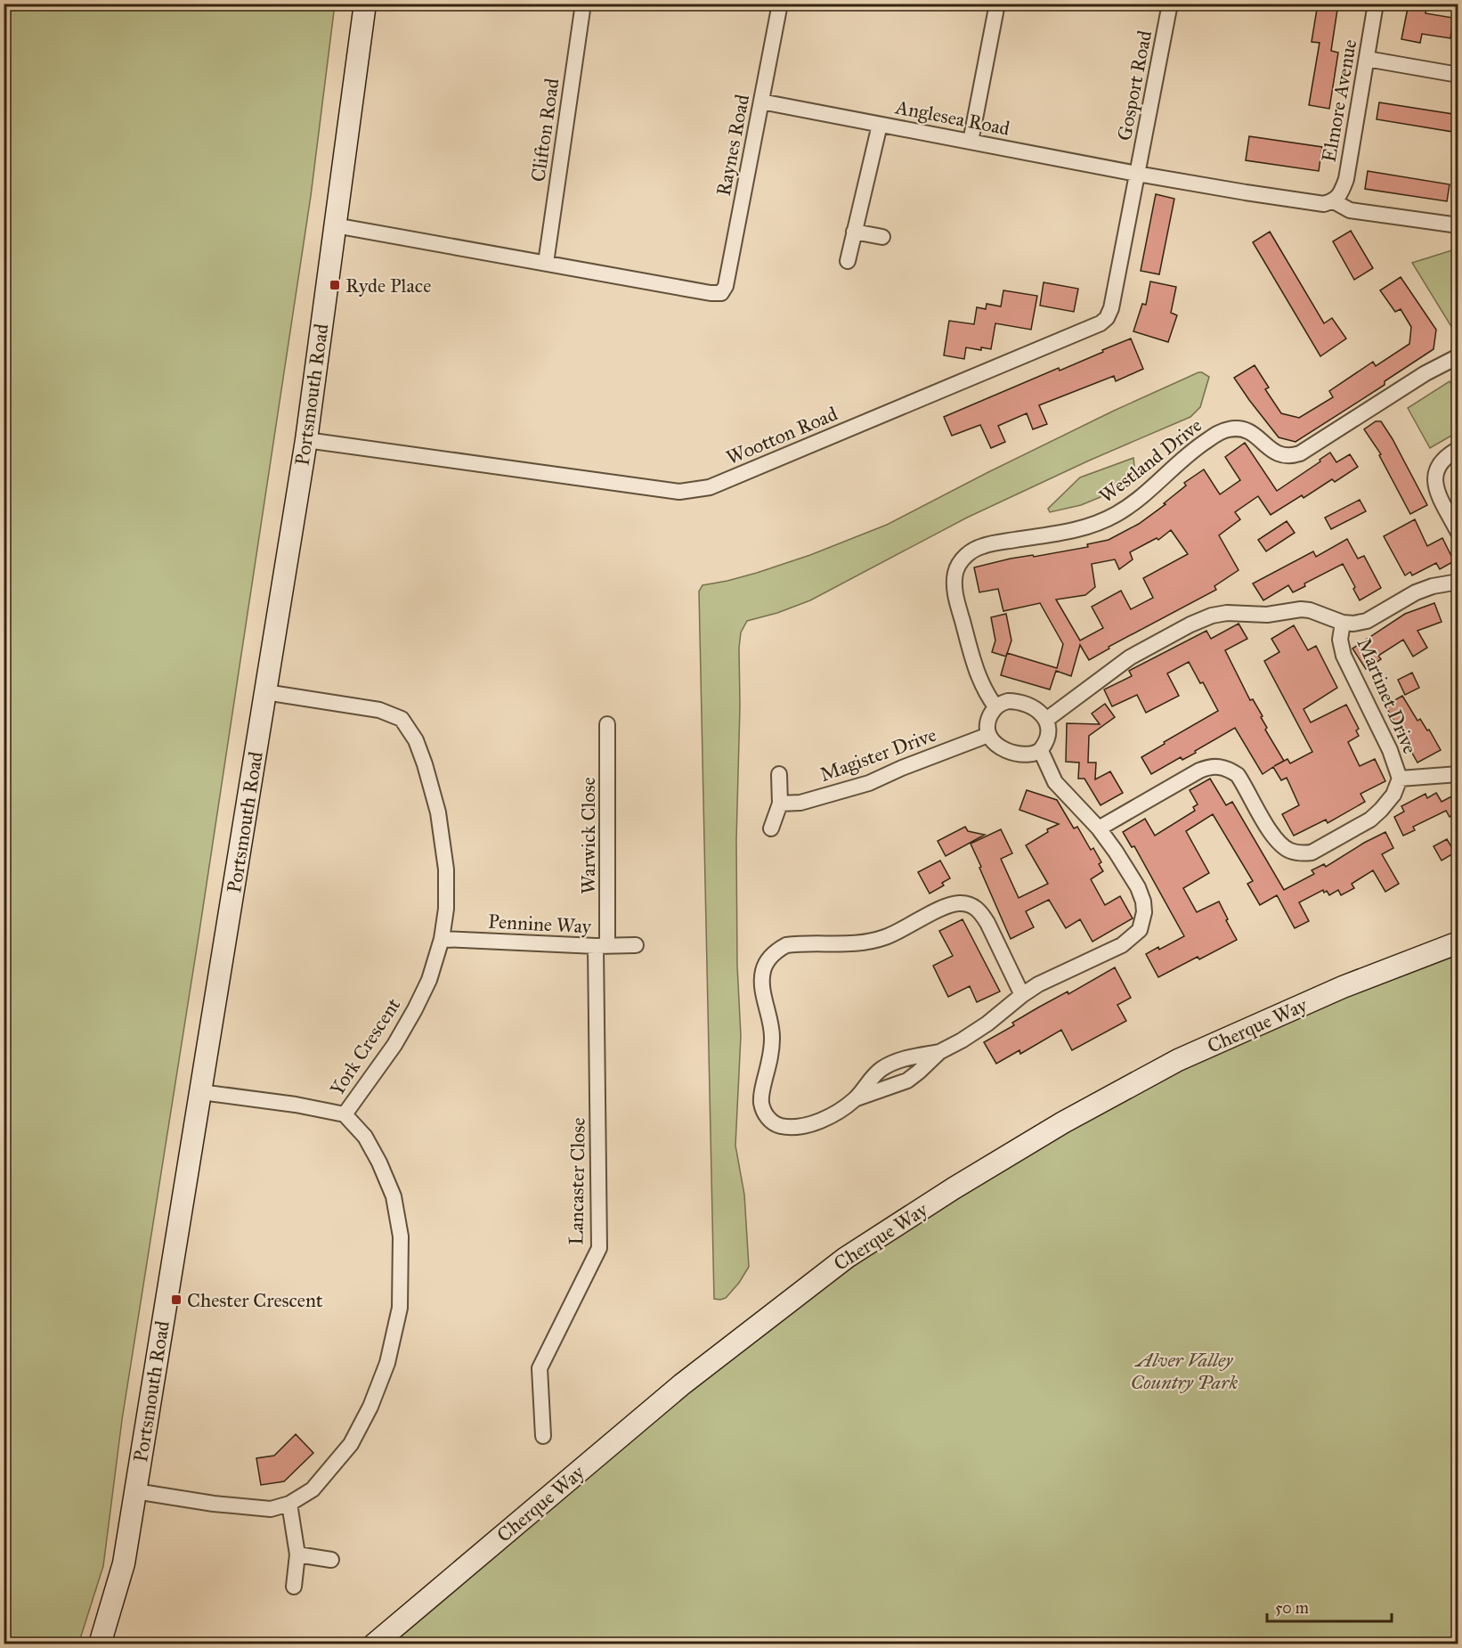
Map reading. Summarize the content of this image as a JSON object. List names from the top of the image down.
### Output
{
  "streets": {
    "main road": ["Portsmouth Road", "Cherque Way"],
    "street": [
      "Gosport Road",
      "Elmore Avenue",
      "Anglesea Road",
      "Clifton Road",
      "Raynes Road",
      "Wootton Road",
      "Westland Drive",
      "Martinet Drive",
      "Magister Drive",
      "Warwick Close",
      "Pennine Way",
      "York Crescent",
      "Lancaster Close"
    ]
  },
  "crossings": [
    ["Gosport Road", "Anglesea Road"],
    ["Gosport Road", "Wootton Road"],
    ["Anglesea Road", "Raynes Road"],
    ["Anglesea Road", "Wootton Road"],
    ["Clifton Road", "Raynes Road"],
    ["Portsmouth Road", "Wootton Road"],
    ["Portsmouth Road", "York Crescent"],
    ["Westland Drive", "Magister Drive"],
    ["Warwick Close", "Pennine Way"],
    ["Warwick Close", "Lancaster Close"],
    ["Pennine Way", "York Crescent"],
    ["Pennine Way", "Lancaster Close"]
  ],
  "parks": ["Alver Valley Country Park"],
  "places": {
    "transit": ["Ryde Place", "Chester Crescent"]
  },
  "scale_bar": "50 m"
}
